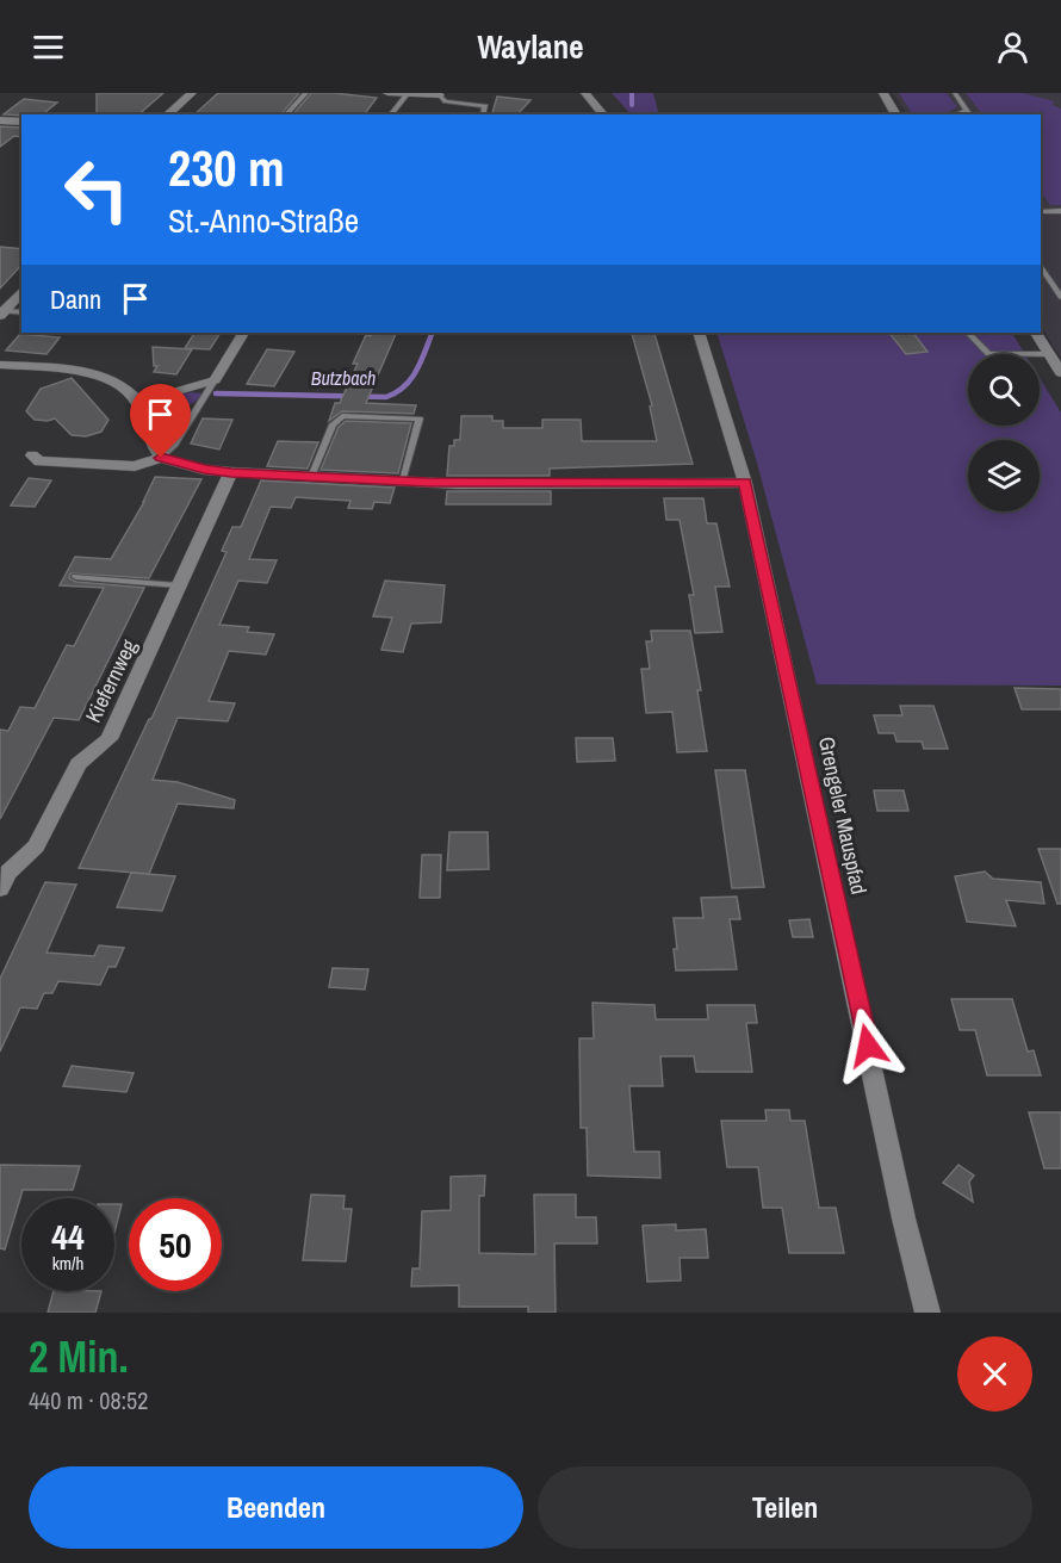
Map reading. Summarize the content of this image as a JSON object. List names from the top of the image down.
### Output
{
  "streets": {
    "street": ["Kiefernweg", "Grengeler Mauspfad"]
  },
  "water": ["Butzbach"],
  "page": {
    "header": "Waylane",
    "turn": ["230 m", "St.-Anno-Straße"],
    "then": "Dann",
    "speed": "44 km/h",
    "limit": "50",
    "heading": ["2 Min.", "440 m · 08:52"],
    "buttons": ["Beenden", "Teilen"]
  }
}
